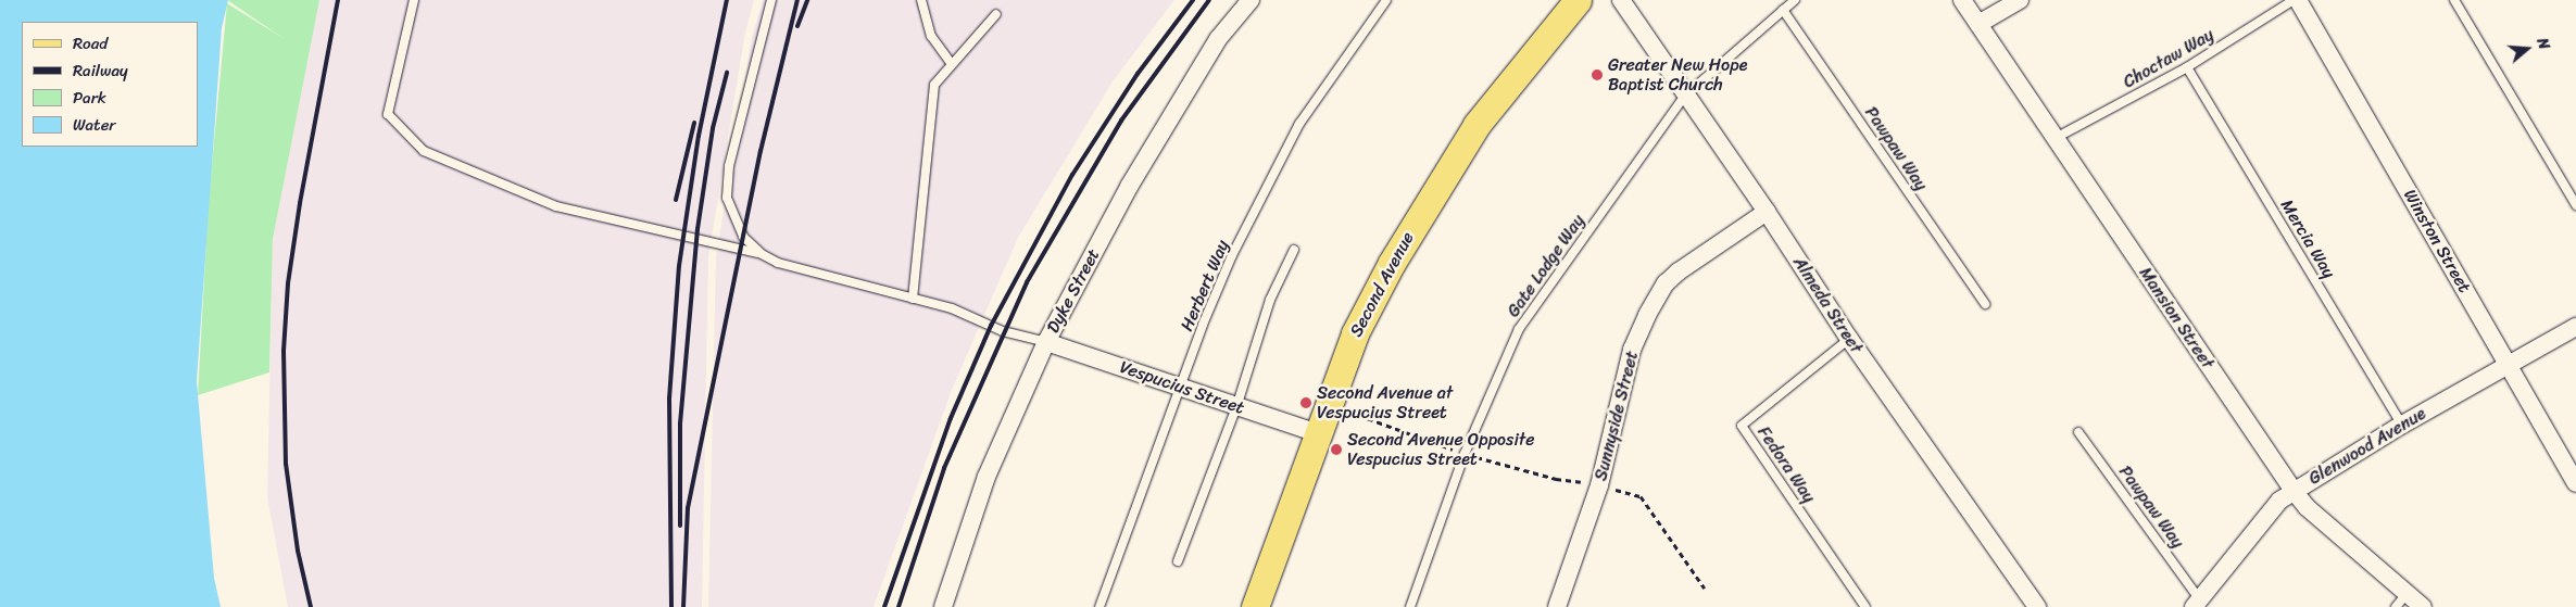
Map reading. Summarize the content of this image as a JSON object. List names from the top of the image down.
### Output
{
  "streets": {
    "main road": ["Second Avenue"],
    "street": [
      "Winston Street",
      "Dyke Street",
      "Almeda Street",
      "Mansion Street",
      "Vespucius Street",
      "Sunnyside Street",
      "Glenwood Avenue"
    ],
    "lane": [
      "Choctaw Way",
      "Pawpaw Way",
      "Mercia Way",
      "Gate Lodge Way",
      "Herbert Way",
      "Fedora Way"
    ]
  },
  "crossings": [
    ["Choctaw Way", "Mercia Way"],
    ["Choctaw Way", "Mansion Street"],
    ["Pawpaw Way", "Gate Lodge Way"],
    ["Pawpaw Way", "Glenwood Avenue"],
    ["Mercia Way", "Glenwood Avenue"],
    ["Winston Street", "Glenwood Avenue"],
    ["Gate Lodge Way", "Almeda Street"],
    ["Second Avenue", "Vespucius Street"],
    ["Herbert Way", "Vespucius Street"],
    ["Dyke Street", "Vespucius Street"],
    ["Almeda Street", "Sunnyside Street"],
    ["Almeda Street", "Fedora Way"],
    ["Mansion Street", "Glenwood Avenue"]
  ],
  "places": ["Greater New Hope Baptist Church", "Second Avenue at Vespucius Street", "Second Avenue Opposite Vespucius Street"],
  "legend": [
    "Road",
    "Railway",
    "Park",
    "Water"
  ],
  "north": "right"
}
